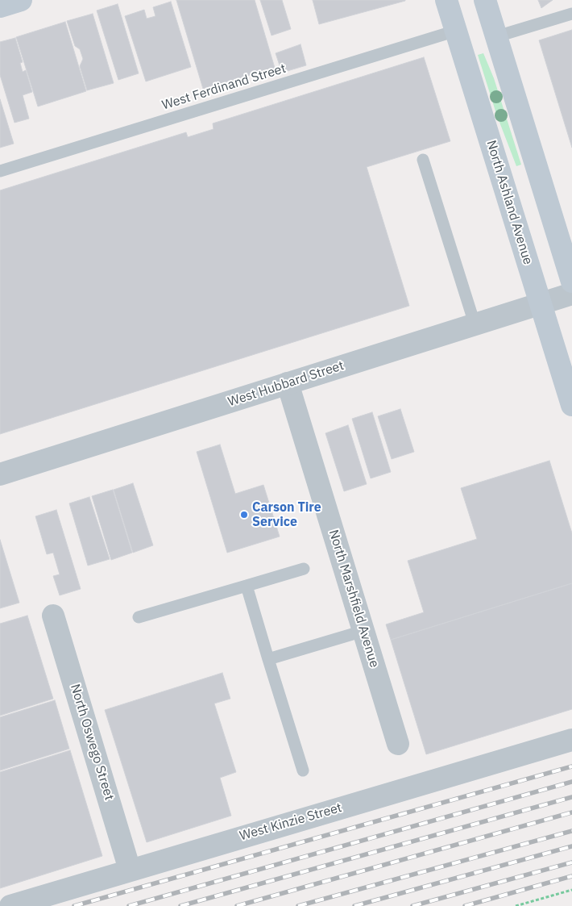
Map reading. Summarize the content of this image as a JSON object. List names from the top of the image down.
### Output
{
  "streets": {
    "main road": ["North Ashland Avenue"],
    "street": [
      "West Hubbard Street",
      "North Marshfield Avenue",
      "North Oswego Street",
      "West Kinzie Street"
    ],
    "lane": ["West Ferdinand Street"]
  },
  "crossings": [
    ["West Ferdinand Street", "North Ashland Avenue"],
    ["North Ashland Avenue", "West Hubbard Street"],
    ["West Hubbard Street", "North Marshfield Avenue"],
    ["North Oswego Street", "West Kinzie Street"]
  ],
  "places": ["Carson Tire Service"]
}
